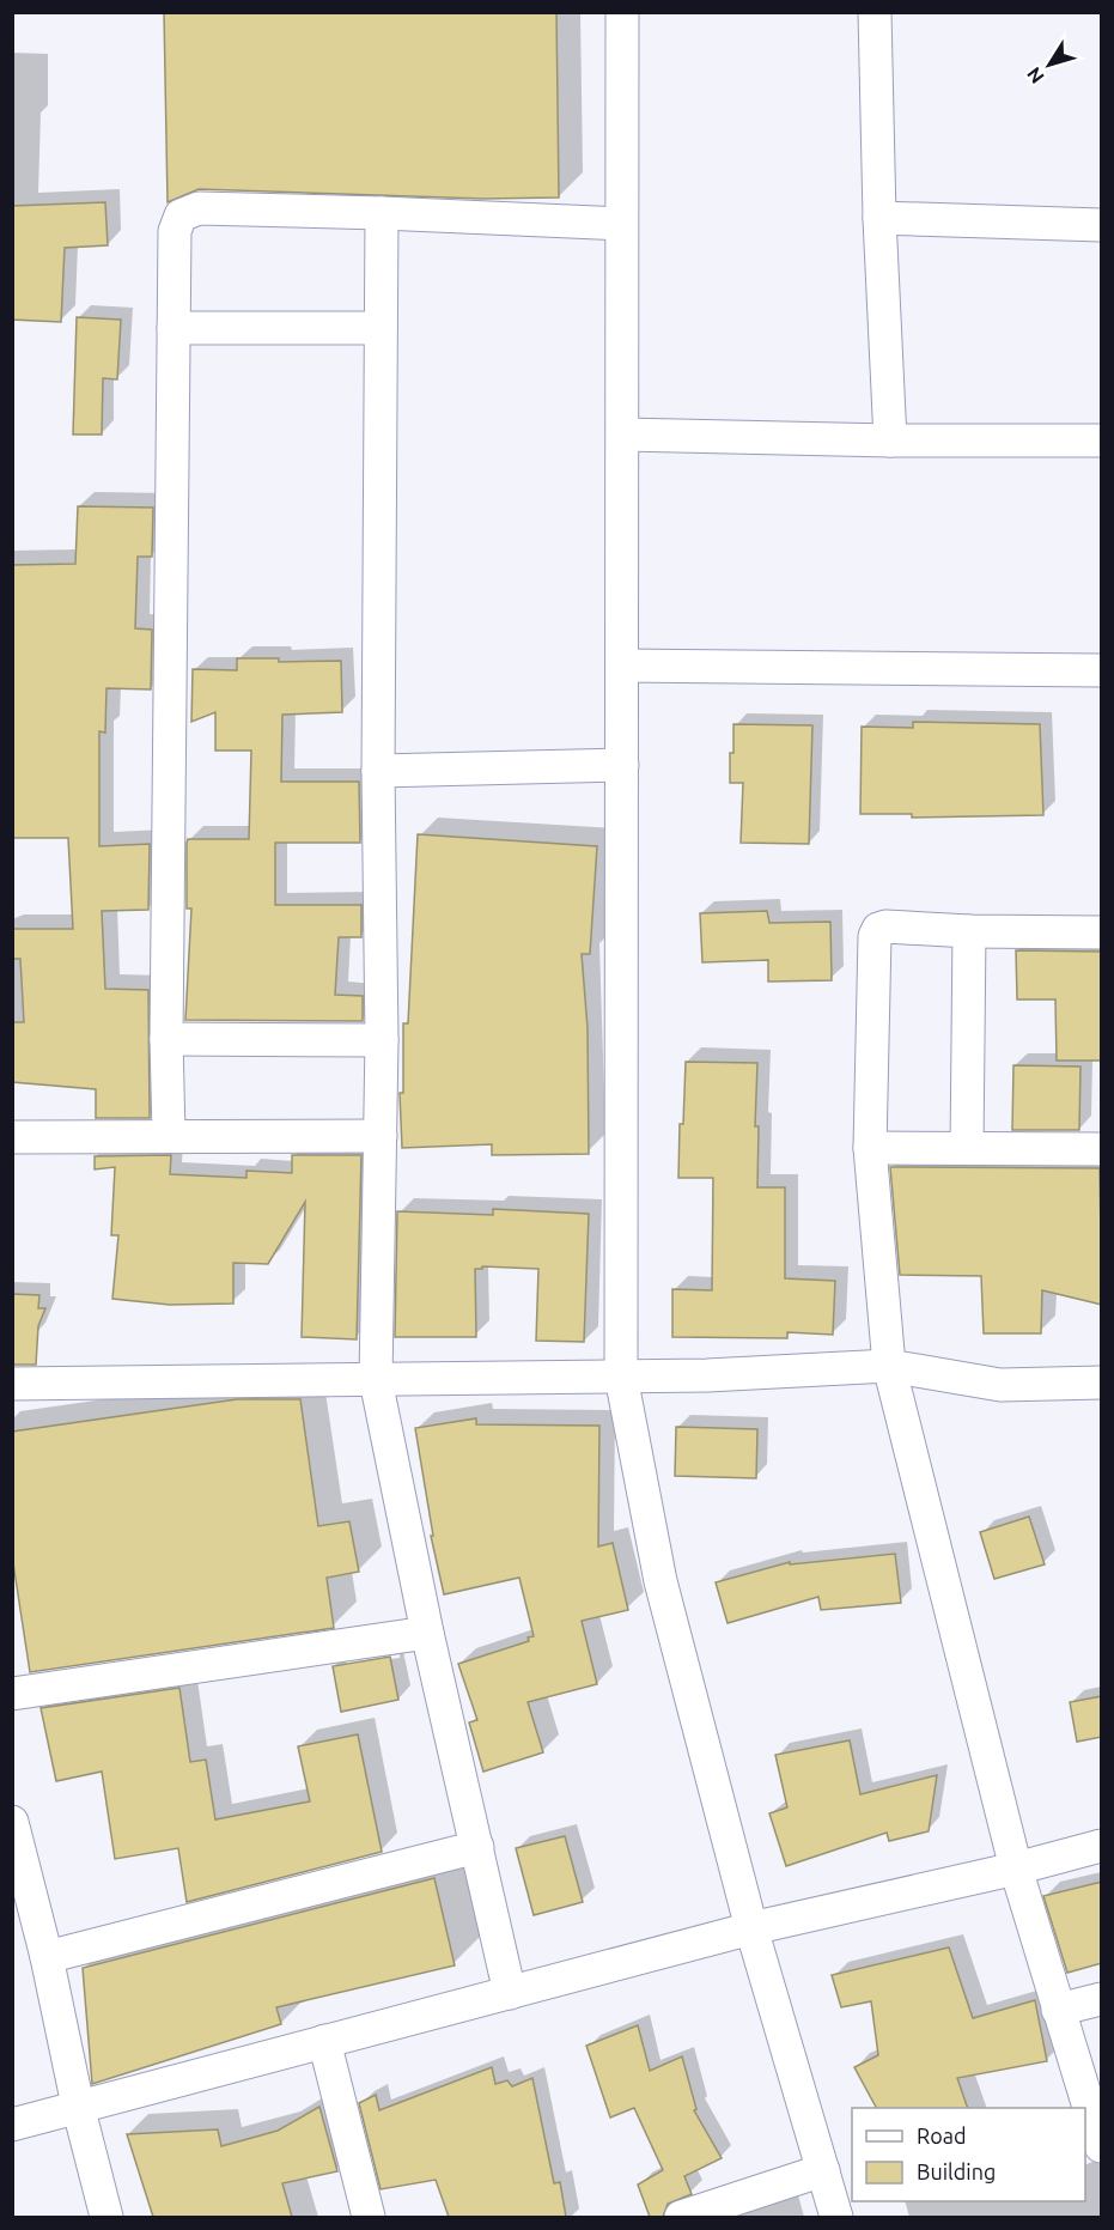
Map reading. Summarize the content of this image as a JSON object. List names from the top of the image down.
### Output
{
  "legend": ["Road", "Building"],
  "north": "bottom left"
}
